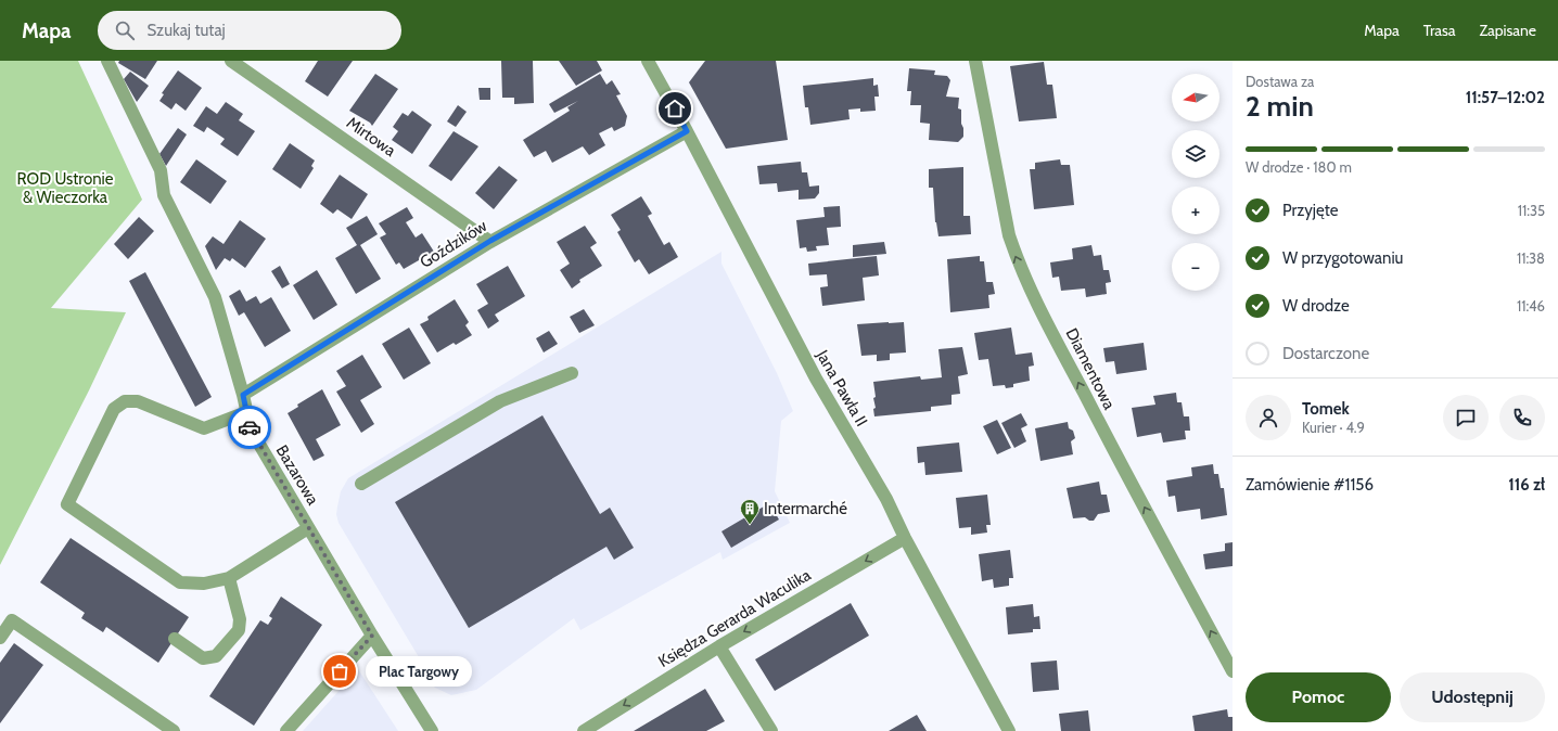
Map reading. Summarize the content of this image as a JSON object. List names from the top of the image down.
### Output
{
  "streets": {
    "street": [
      "Mirtowa",
      "Goździków",
      "Diamentowa",
      "Jana Pawła II",
      "Bazarowa",
      "Księdza Gerarda Waculika"
    ]
  },
  "crossings": [
    ["Mirtowa", "Goździków"],
    ["Goździków", "Jana Pawła II"],
    ["Goździków", "Bazarowa"],
    ["Jana Pawła II", "Księdza Gerarda Waculika"]
  ],
  "one_way": ["Diamentowa", "Księdza Gerarda Waculika"],
  "parks": ["ROD Ustronie & Wieczorka"],
  "places": {
    "building": ["Intermarché"],
    "other": ["Plac Targowy"]
  },
  "north": "left",
  "page": {
    "header": "Mapa",
    "search": "Szukaj tutaj",
    "nav": ["Mapa", "Trasa", "Zapisane"],
    "heading": ["2 min", "Dostawa za", "11:57–12:02"],
    "panel": [
      "Tomek",
      "Kurier · 4.9",
      "Zamówienie #1156",
      "116 zł"
    ],
    "map_buttons": ["+", "−"],
    "bar": "W drodze · 180 m",
    "list": [
      ["Przyjęte", "11:35"],
      ["W przygotowaniu", "11:38"],
      ["W drodze", "11:46"],
      "Dostarczone"
    ],
    "bubble": "Plac Targowy",
    "buttons": ["Pomoc", "Udostępnij"]
  }
}
